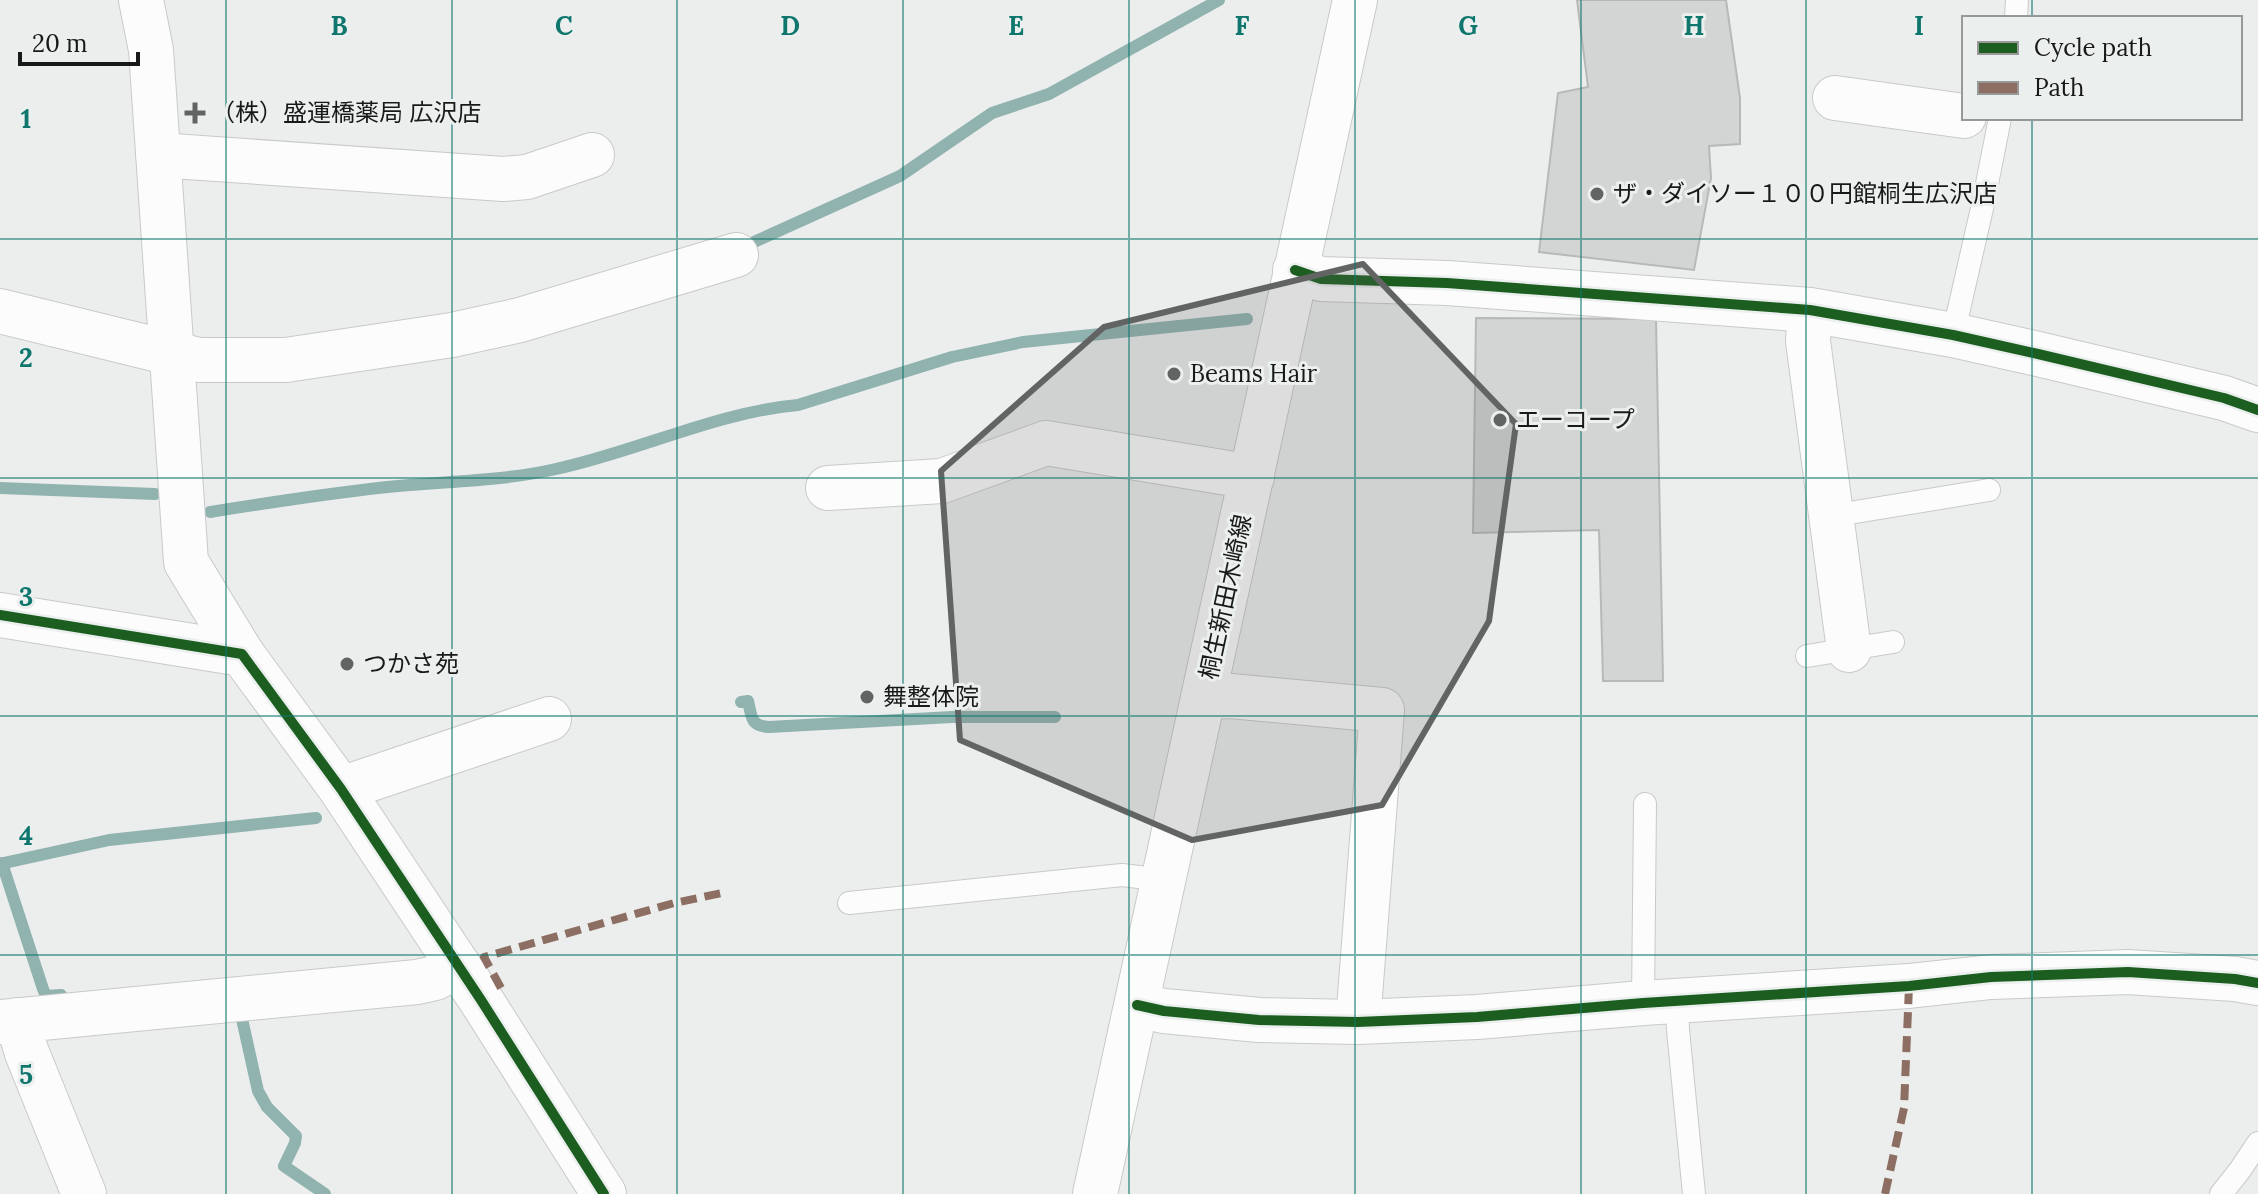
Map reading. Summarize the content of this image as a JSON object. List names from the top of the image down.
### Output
{
  "streets": {
    "street": ["桐生新田木崎線"]
  },
  "places": {
    "health": ["（株）盛運橋薬局 広沢店"],
    "other": [
      "ザ・ダイソー１００円館桐生広沢店",
      "Beams Hair",
      "エーコープ",
      "つかさ苑",
      "舞整体院"
    ]
  },
  "legend": ["Cycle path", "Path"],
  "scale_bar": "20 m",
  "grid": {
    "columns": [
      "B",
      "C",
      "D",
      "E",
      "F",
      "G",
      "H",
      "I"
    ],
    "rows": [
      "1",
      "2",
      "3",
      "4",
      "5"
    ]
  }
}
